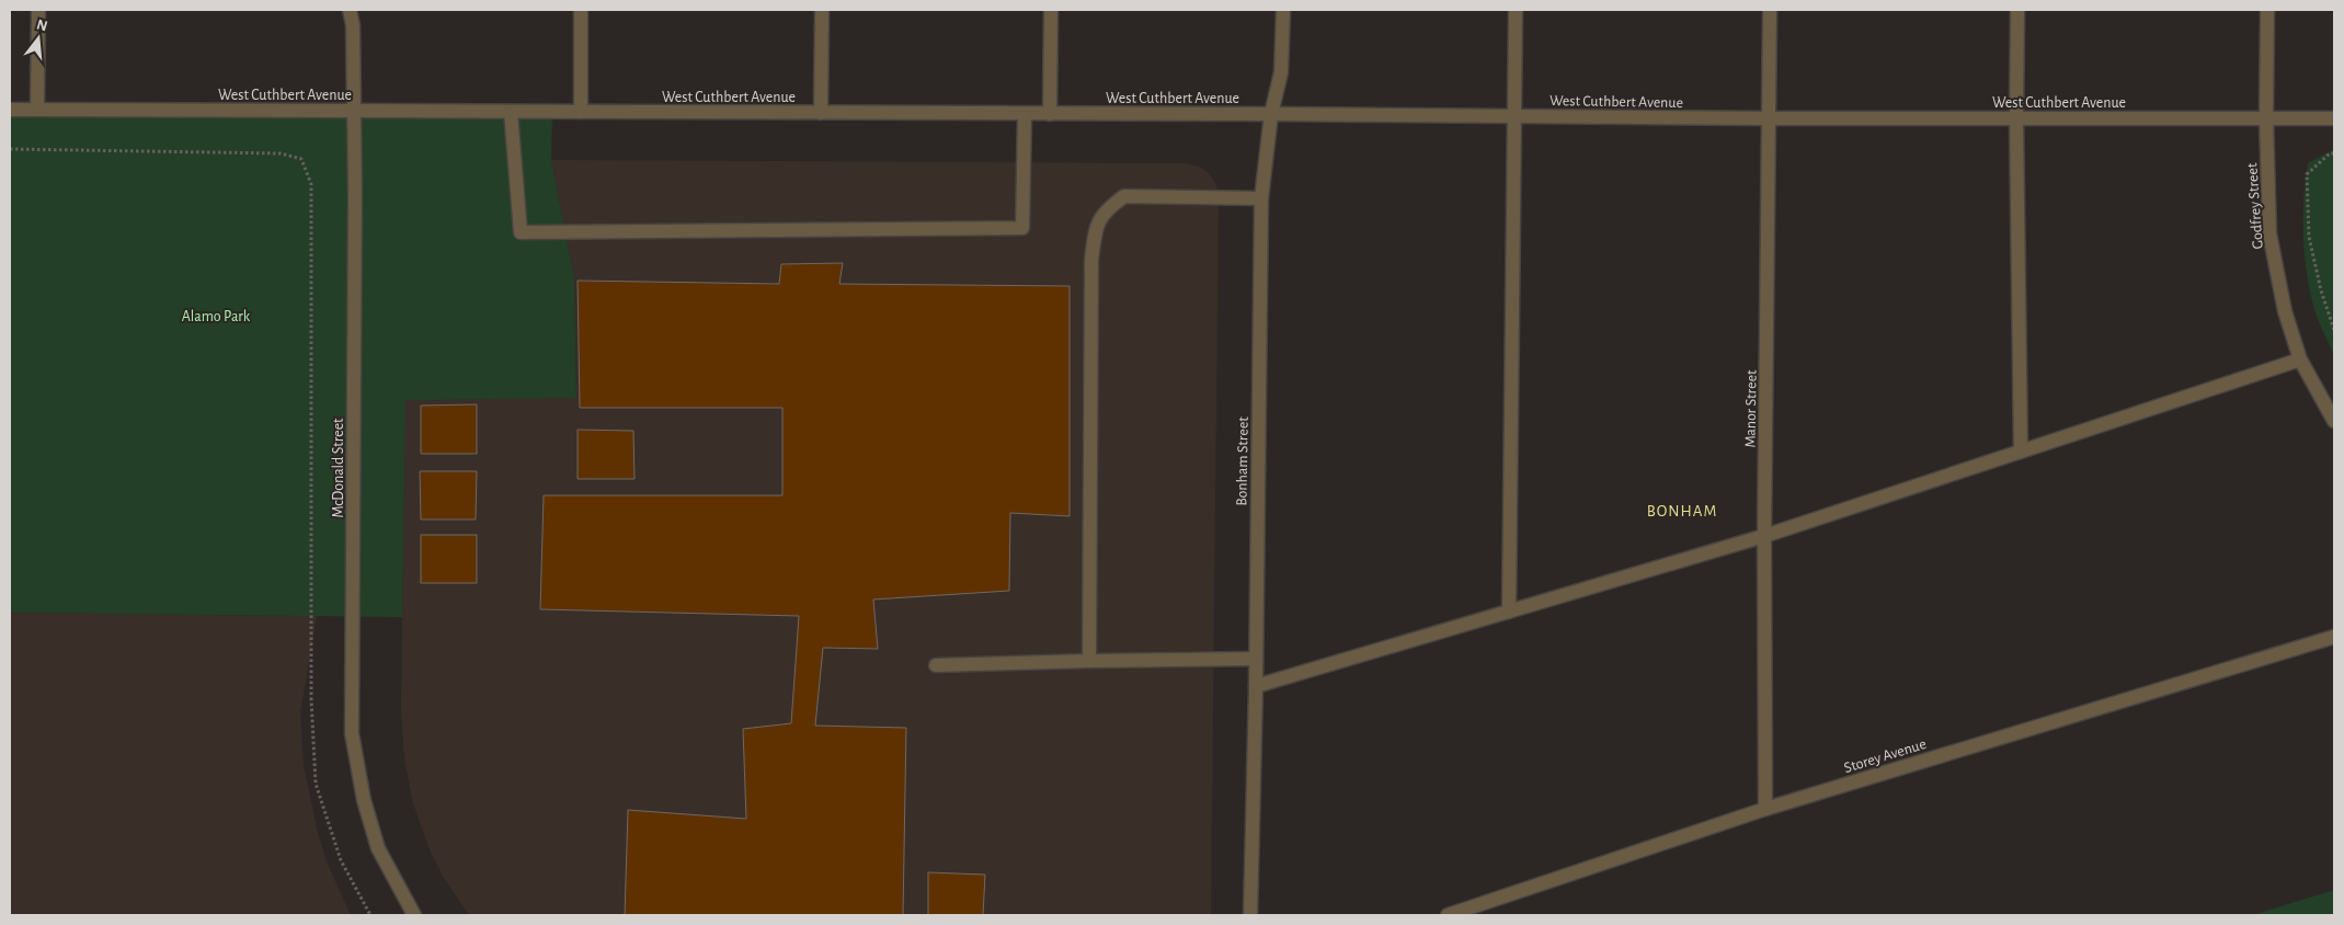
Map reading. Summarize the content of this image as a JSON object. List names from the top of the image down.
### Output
{
  "streets": {
    "street": [
      "West Cuthbert Avenue",
      "Godfrey Street",
      "Manor Street",
      "Bonham Street",
      "McDonald Street",
      "Storey Avenue"
    ]
  },
  "crossings": [
    ["West Cuthbert Avenue", "Godfrey Street"],
    ["West Cuthbert Avenue", "Manor Street"],
    ["West Cuthbert Avenue", "Bonham Street"],
    ["West Cuthbert Avenue", "McDonald Street"],
    ["Manor Street", "Storey Avenue"]
  ],
  "districts": ["BONHAM"],
  "parks": ["Alamo Park"],
  "north": "top"
}
